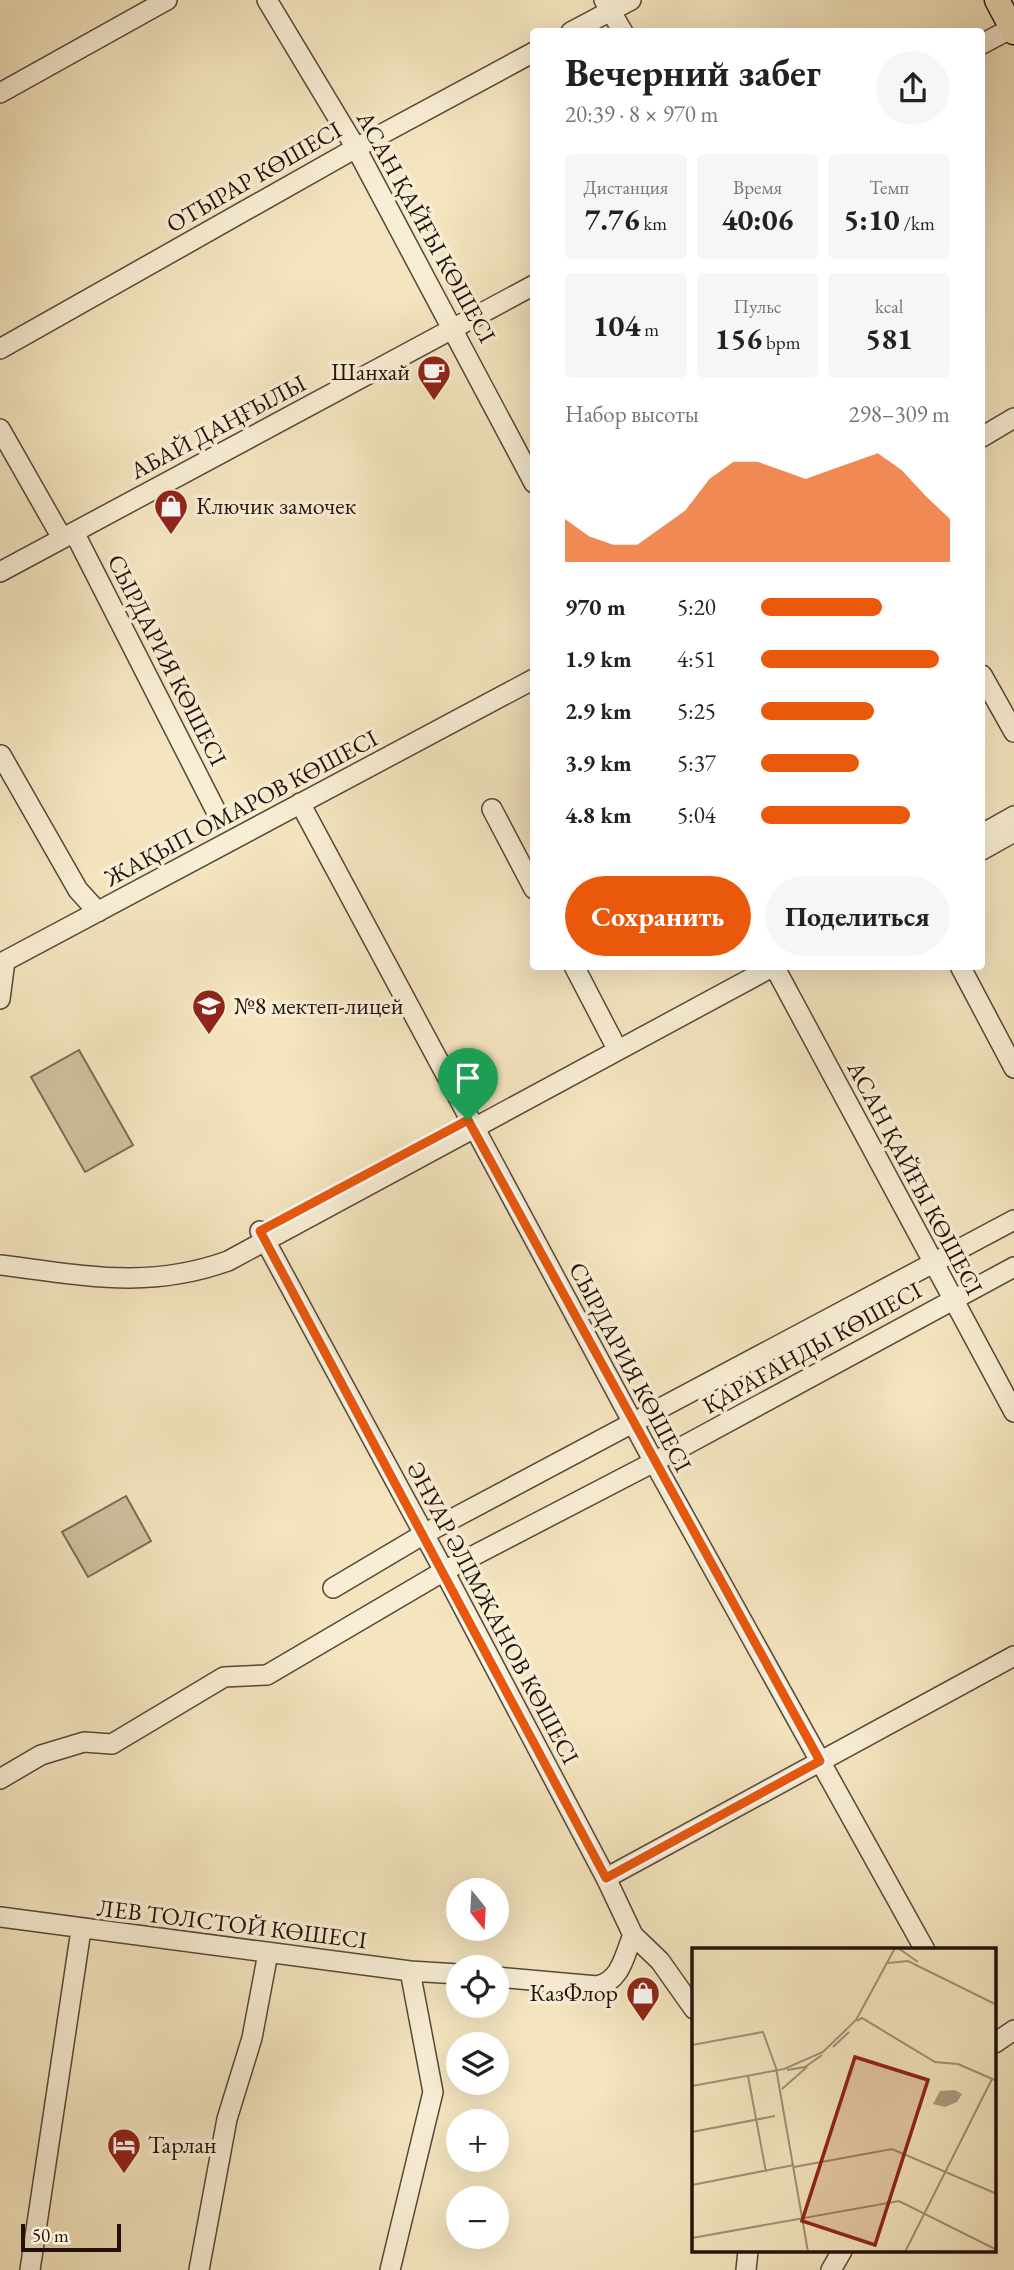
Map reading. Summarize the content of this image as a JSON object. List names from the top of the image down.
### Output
{
  "streets": {
    "street": [
      "ОТЫРАР КӨШЕСІ",
      "АСАН ҚАЙҒЫ КӨШЕСІ",
      "АБАЙ ДАҢҒЫЛЫ",
      "СЫРДАРИЯ КӨШЕСІ",
      "ЖАҚЫП ОМАРОВ КӨШЕСІ",
      "ҚАРАҒАНДЫ КӨШЕСІ",
      "ӘНУАР ӘЛІМЖАНОВ КӨШЕСІ",
      "ЛЕВ ТОЛСТОЙ КӨШЕСІ"
    ]
  },
  "crossings": [
    ["ОТЫРАР КӨШЕСІ", "АСАН ҚАЙҒЫ КӨШЕСІ"],
    ["АСАН ҚАЙҒЫ КӨШЕСІ", "АБАЙ ДАҢҒЫЛЫ"],
    ["АСАН ҚАЙҒЫ КӨШЕСІ", "ҚАРАҒАНДЫ КӨШЕСІ"],
    ["АБАЙ ДАҢҒЫЛЫ", "СЫРДАРИЯ КӨШЕСІ"],
    ["СЫРДАРИЯ КӨШЕСІ", "ЖАҚЫП ОМАРОВ КӨШЕСІ"],
    ["СЫРДАРИЯ КӨШЕСІ", "ҚАРАҒАНДЫ КӨШЕСІ"],
    ["ҚАРАҒАНДЫ КӨШЕСІ", "ӘНУАР ӘЛІМЖАНОВ КӨШЕСІ"]
  ],
  "places": {
    "cafe": ["Шанхай"],
    "shop": ["Ключик замочек", "КазФлор"],
    "school or university": ["№8 мектеп-лицей"],
    "hotel": ["Тарлан"]
  },
  "scale_bar": "50 m",
  "north": "bottom",
  "page": {
    "heading": ["Вечерний забег", "20:39 · 8 × 970 m"],
    "stats": [
      ["Дистанция", "7.76 km"],
      ["Время", "40:06"],
      ["Темп", "5:10 /km"],
      ["104 m"],
      ["Пульс", "156 bpm"],
      ["kcal", "581"]
    ],
    "chart": ["Набор высоты", "298–309 m"],
    "list": [
      {
        "name": "970 m",
        "note": "5:20"
      },
      {
        "name": "1.9 km",
        "note": "4:51"
      },
      {
        "name": "2.9 km",
        "note": "5:25"
      },
      {
        "name": "3.9 km",
        "note": "5:37"
      },
      {
        "name": "4.8 km",
        "note": "5:04"
      }
    ],
    "buttons": ["Сохранить", "Поделиться"],
    "map_buttons": ["+", "−"],
    "scale": "50 m"
  }
}
